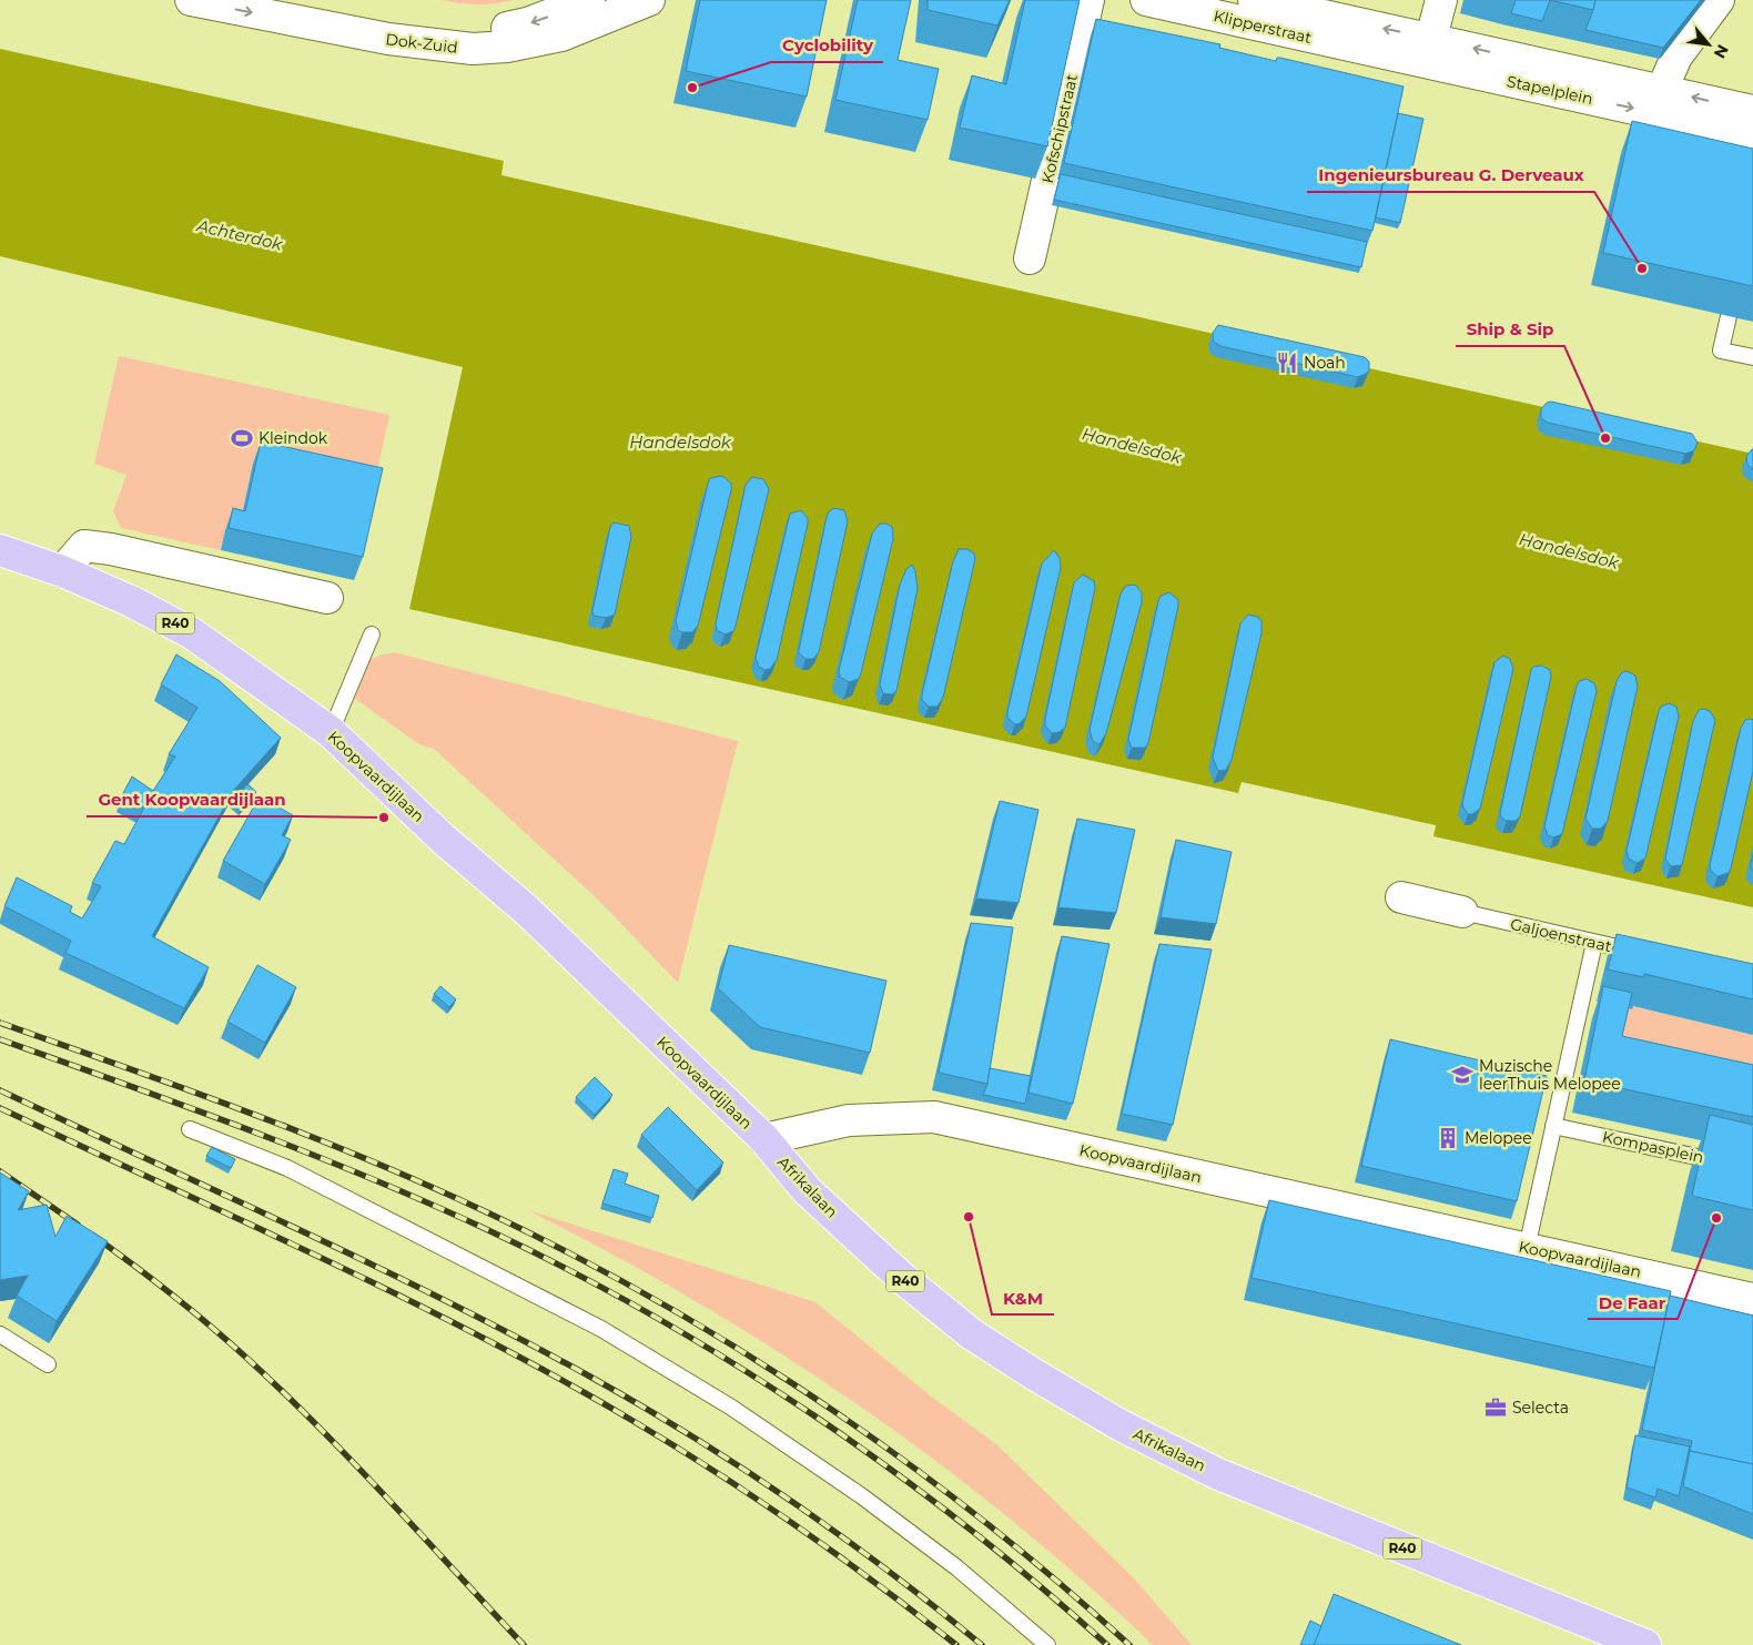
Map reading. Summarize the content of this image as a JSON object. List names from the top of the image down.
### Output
{
  "streets": {
    "main road": ["R40", "Koopvaardijlaan", "Afrikalaan"],
    "street": [
      "Klipperstraat",
      "Dok-Zuid",
      "Stapelplein",
      "Kofschipstraat",
      "Galjoenstraat"
    ],
    "lane": ["Kompasplein"]
  },
  "crossings": [
    ["Klipperstraat", "Stapelplein"],
    ["Koopvaardijlaan", "Afrikalaan"]
  ],
  "water": ["Achterdok", "Handelsdok"],
  "places": {
    "other": [
      "Cyclobility",
      "Ingenieursbureau G. Derveaux",
      "Ship & Sip",
      "Gent Koopvaardijlaan",
      "K&M",
      "De Faar"
    ],
    "restaurant": ["Noah"],
    "sports": ["Kleindok"],
    "school or university": ["Muzische leerThuis Melopee"],
    "building": ["Melopee"],
    "office": ["Selecta"]
  },
  "north": "bottom right"
}
